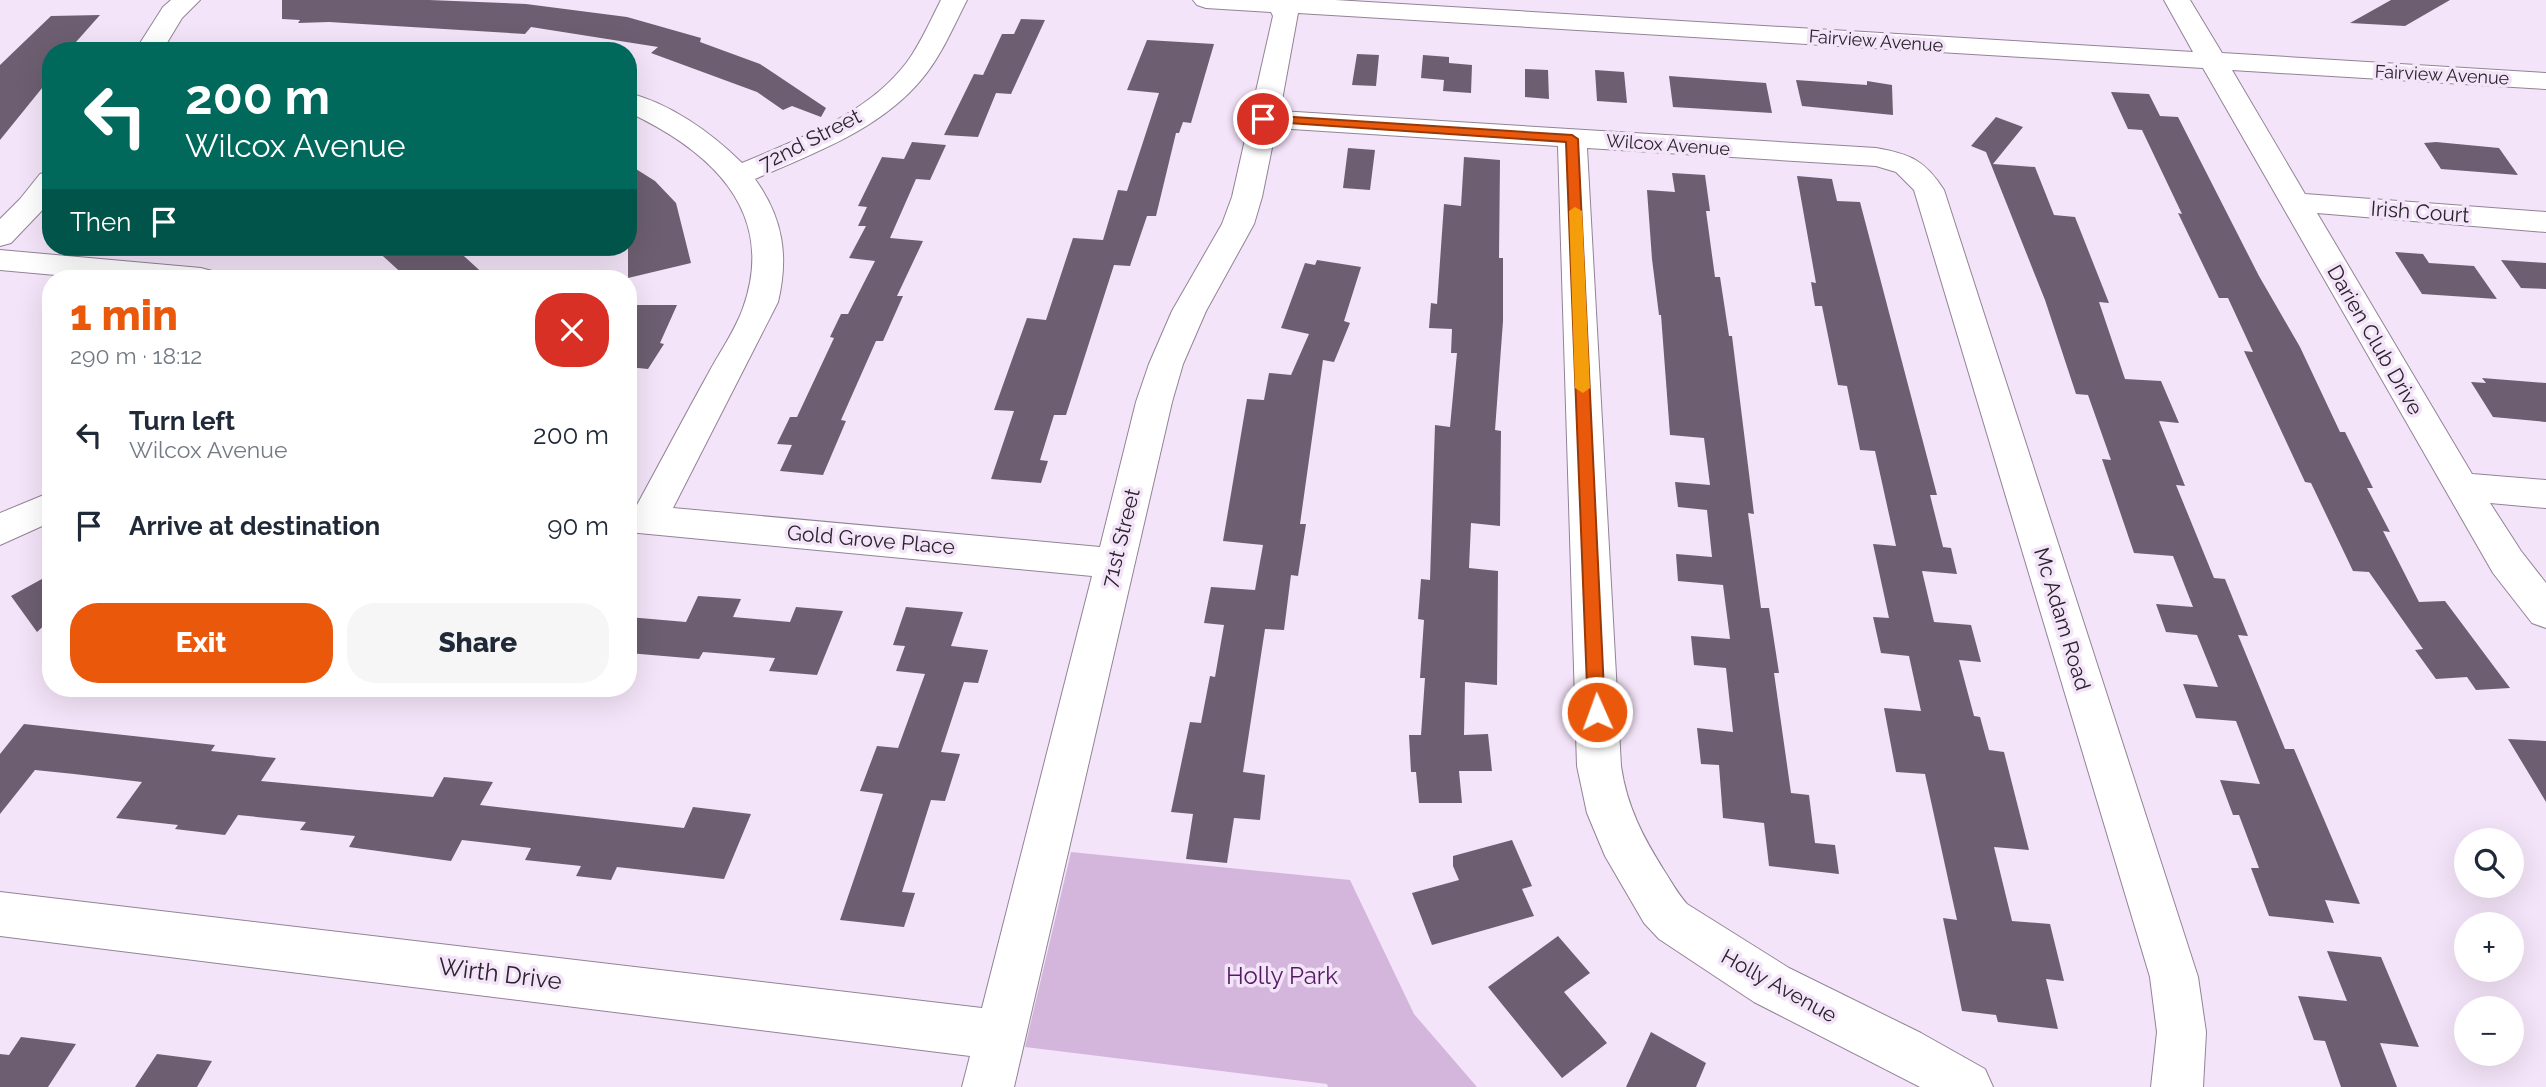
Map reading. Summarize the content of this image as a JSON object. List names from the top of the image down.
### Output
{
  "streets": {
    "street": [
      "Fairview Avenue",
      "72nd Street",
      "Wilcox Avenue",
      "Irish Court",
      "Darien Club Drive",
      "71st Street",
      "Gold Grove Place",
      "Mc Adam Road",
      "Wirth Drive",
      "Holly Avenue"
    ]
  },
  "crossings": [
    ["Fairview Avenue", "Darien Club Drive"],
    ["Fairview Avenue", "71st Street"],
    ["72nd Street", "Gold Grove Place"],
    ["Wilcox Avenue", "71st Street"],
    ["Wilcox Avenue", "Mc Adam Road"],
    ["Wilcox Avenue", "Holly Avenue"],
    ["Irish Court", "Darien Club Drive"],
    ["71st Street", "Gold Grove Place"],
    ["71st Street", "Wirth Drive"]
  ],
  "parks": ["Holly Park"],
  "page": {
    "turn": ["200 m", "Wilcox Avenue"],
    "then": "Then",
    "heading": ["1 min", "290 m · 18:12"],
    "list": [
      {
        "name": "Turn left",
        "note": "Wilcox Avenue",
        "value": "200 m"
      },
      {
        "name": "Arrive at destination",
        "value": "90 m"
      }
    ],
    "buttons": ["Exit", "Share"],
    "map_buttons": ["+", "−"]
  }
}
